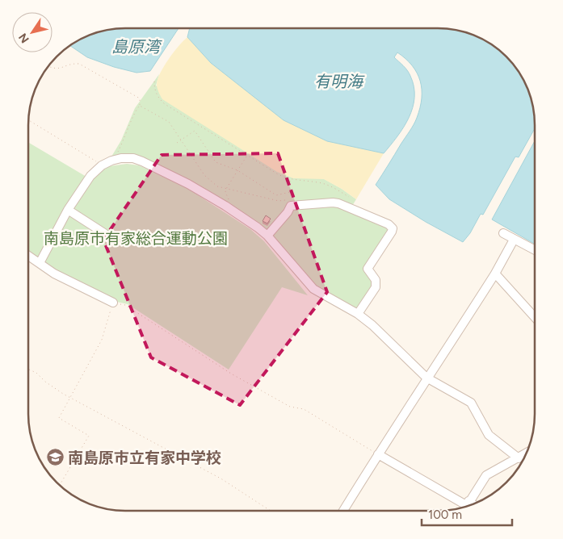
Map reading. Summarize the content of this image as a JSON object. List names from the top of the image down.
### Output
{
  "water": ["島原湾", "有明海"],
  "parks": ["南島原市有家総合運動公園"],
  "places": {
    "school or university": ["南島原市立有家中学校"]
  },
  "scale_bar": "100 m",
  "north": "bottom left"
}
